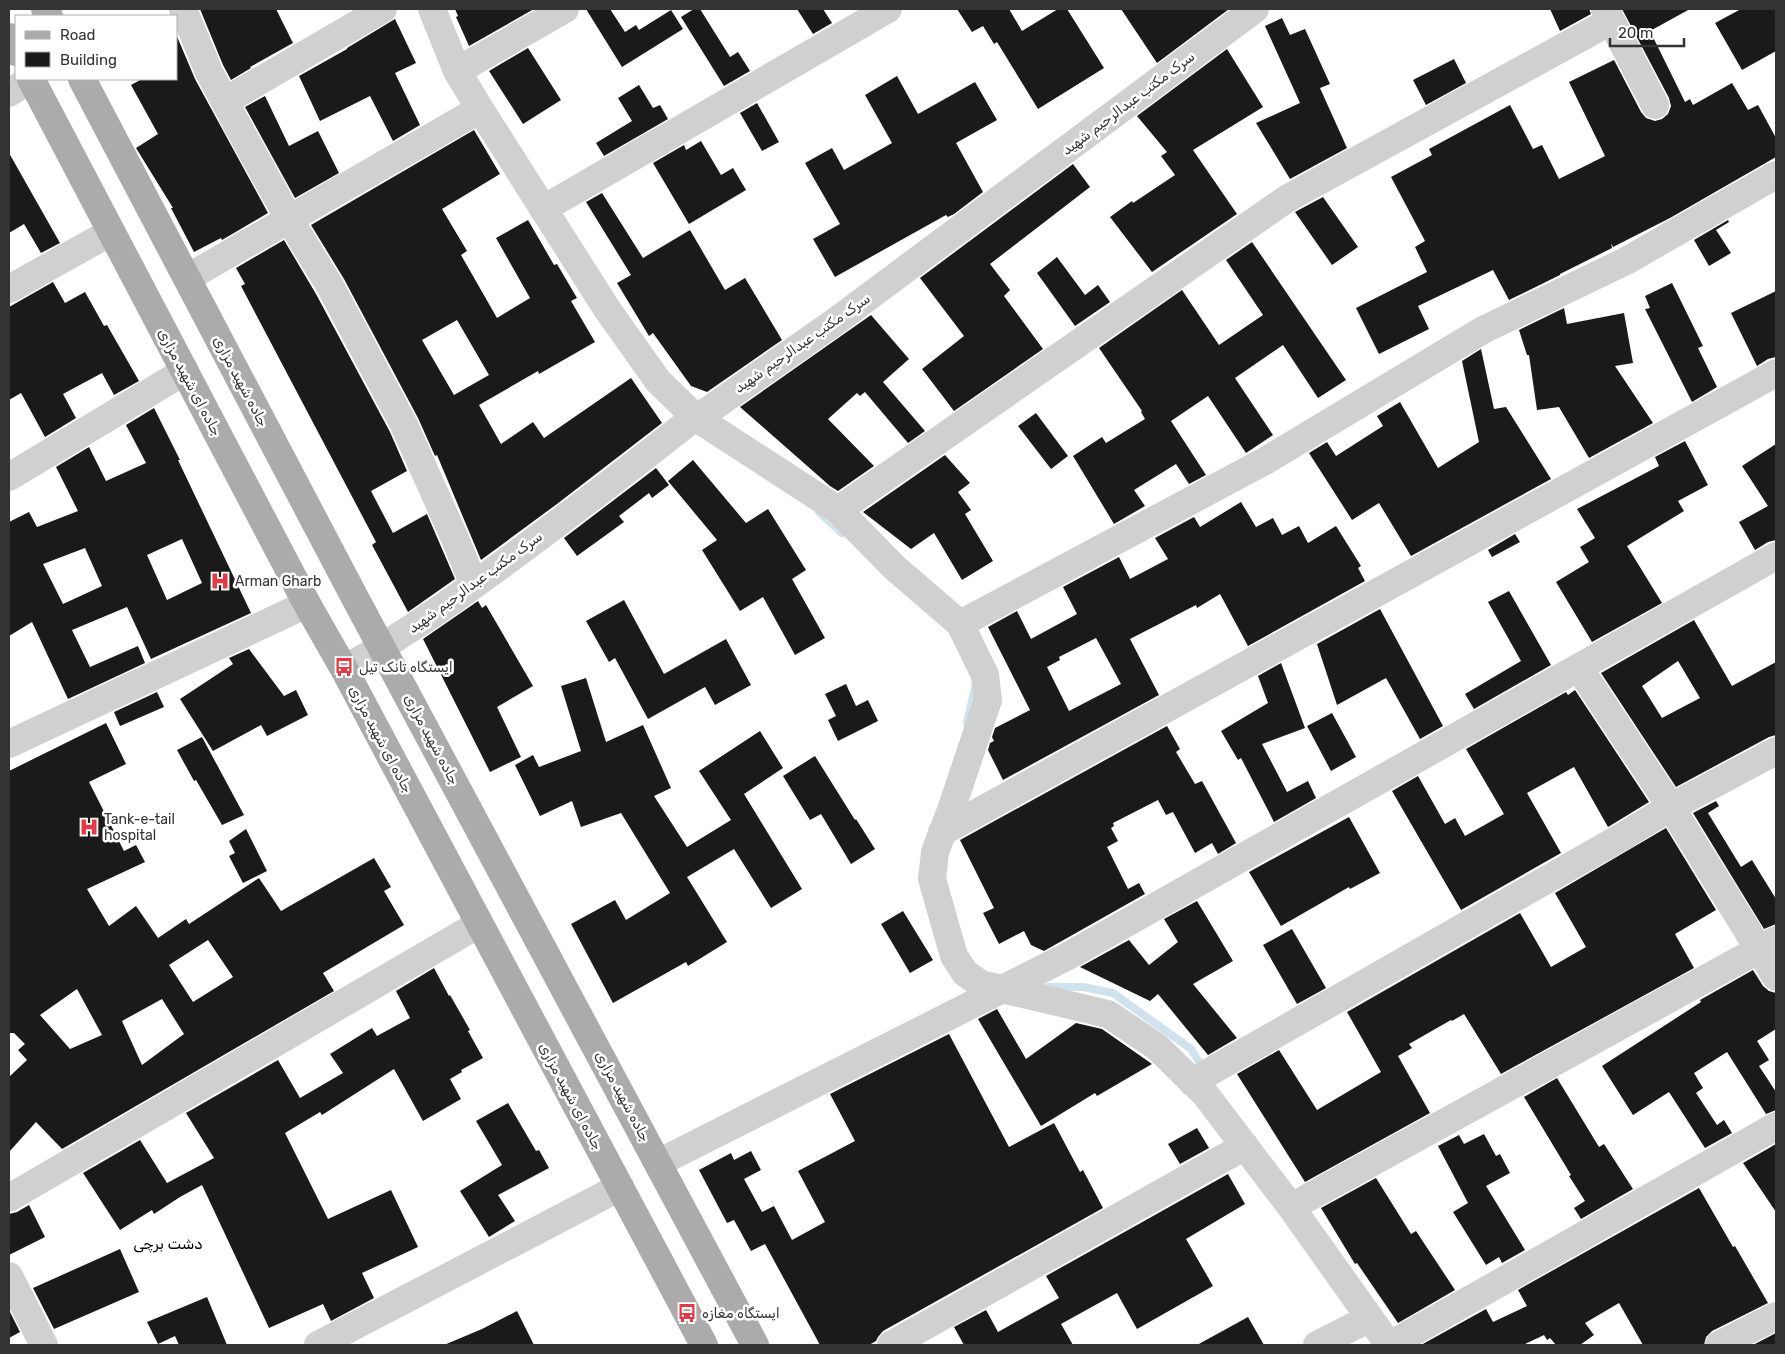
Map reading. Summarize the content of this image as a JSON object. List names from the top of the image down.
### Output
{
  "streets": {
    "main road": ["جاده شهید مزاری", "جاده ای شهید مزاری"],
    "street": ["سرک مکتب عبدالرحیم شهید"]
  },
  "crossings": [
    ["سرک مکتب عبدالرحیم شهید", "جاده شهید مزاری"],
    ["سرک مکتب عبدالرحیم شهید", "جاده ای شهید مزاری"]
  ],
  "districts": ["دشت برچی"],
  "places": {
    "hospital": ["Arman Gharb", "Tank-e-tail hospital"],
    "bus stop": ["ایستگاه تانک تیل", "ایستگاه مغازه"]
  },
  "legend": ["Road", "Building"],
  "scale_bar": "20 m"
}
